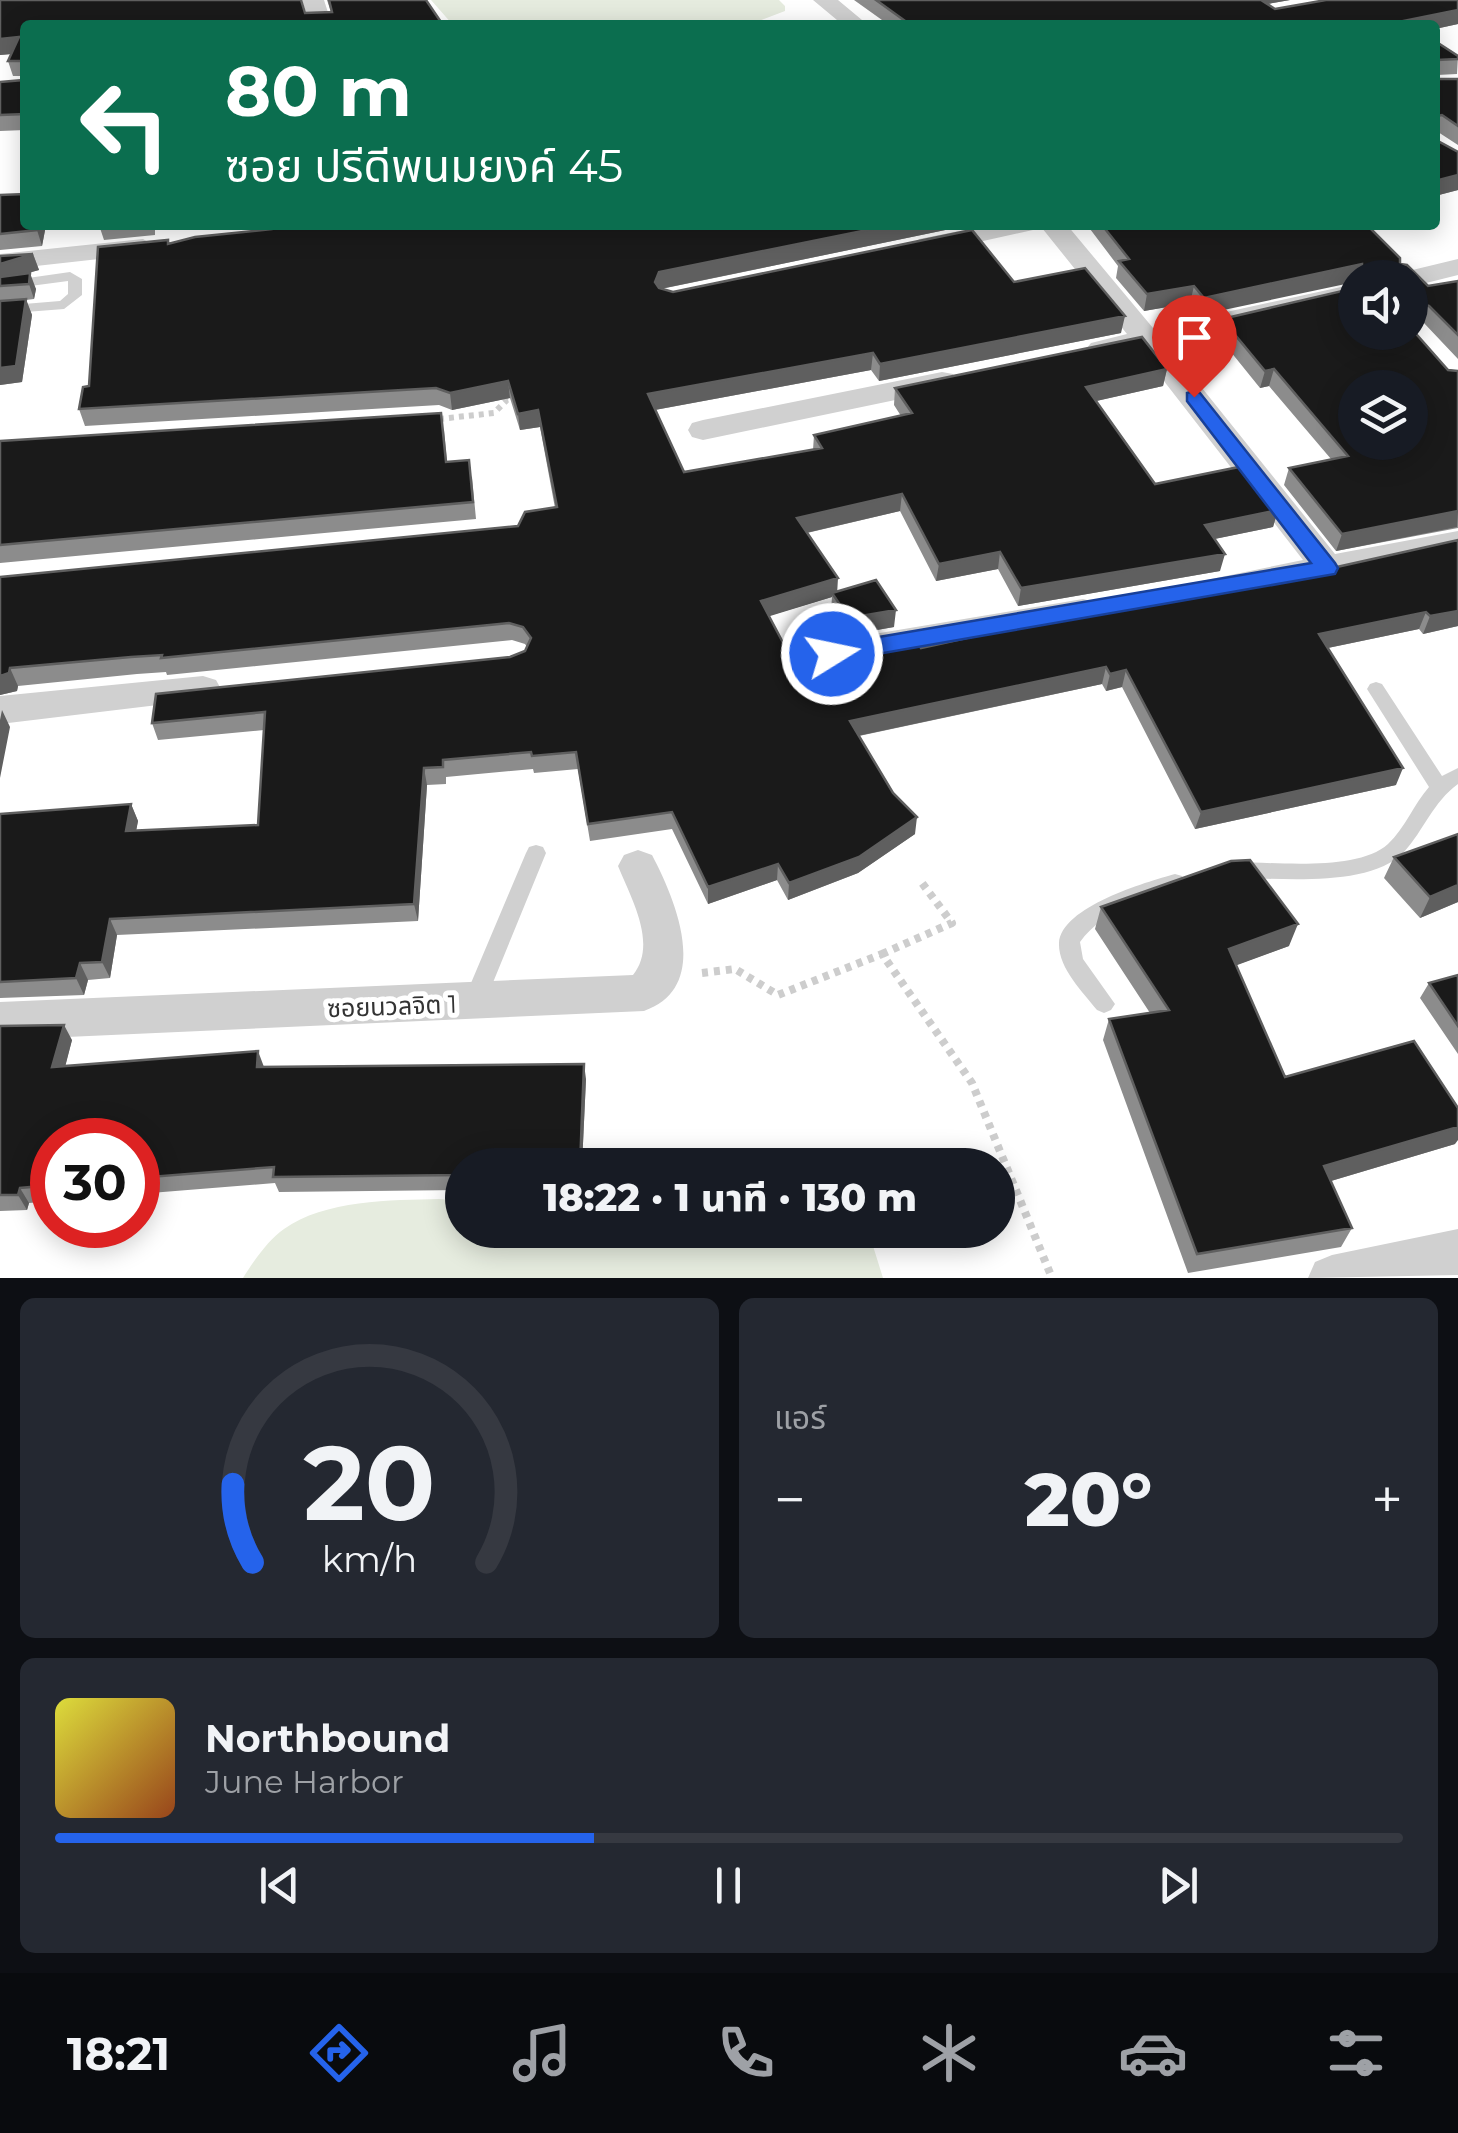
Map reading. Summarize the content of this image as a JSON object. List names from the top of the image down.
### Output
{
  "streets": {
    "street": ["ซอยนวลจิต 1"]
  },
  "page": {
    "turn": ["80 m", "ซอย ปรีดีพนมยงค์ 45"],
    "limit": "30",
    "trip": "18:22 · 1 นาที · 130 m",
    "tile": "แอร์",
    "heat": ["−", "20°", "+"],
    "song": ["Northbound", "June Harbor"],
    "tabs": "18:21",
    "gauge": ["20", "km/h"]
  }
}
